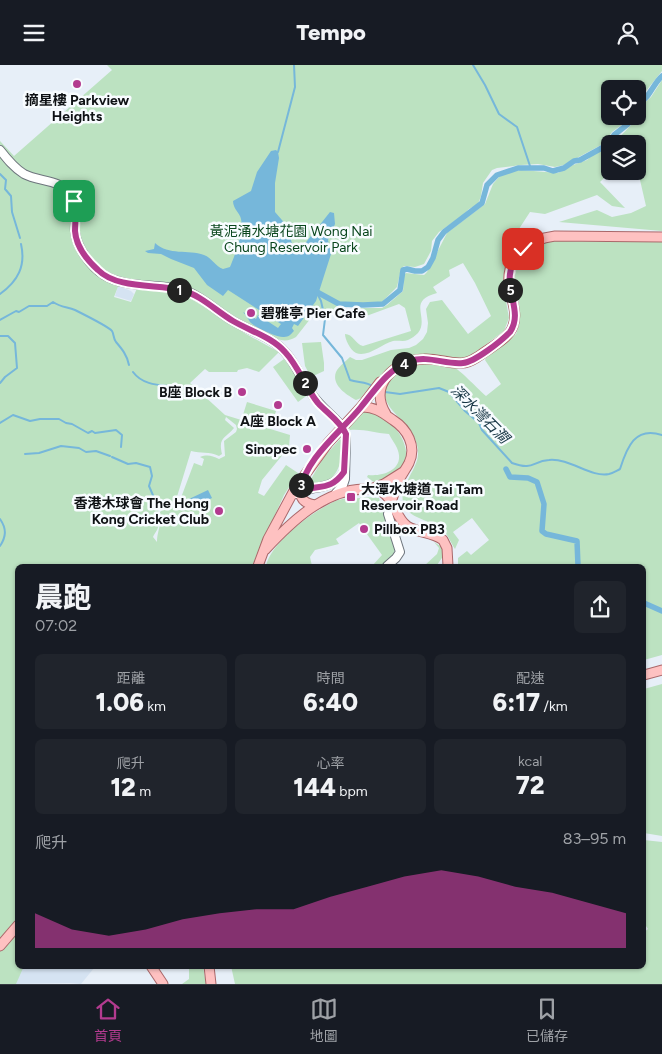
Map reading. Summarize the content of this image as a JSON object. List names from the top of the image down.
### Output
{
  "water": ["深水灣石澗"],
  "parks": ["黃泥涌水塘花園 Wong Nai Chung Reservoir Park"],
  "places": {
    "other": [
      "摘星樓 Parkview Heights",
      "碧雅亭 Pier Cafe",
      "B座 Block B",
      "A座 Block A",
      "Sinopec",
      "香港木球會 The Hong Kong Cricket Club",
      "Pillbox PB3"
    ],
    "transit": ["大潭水塘道 Tai Tam Reservoir Road"]
  },
  "page": {
    "header": "Tempo",
    "pins": [
      "1",
      "5",
      "4",
      "2",
      "3"
    ],
    "heading": ["晨跑", "07:02"],
    "stats": [
      ["距離", "1.06 km"],
      ["時間", "6:40"],
      ["配速", "6:17 /km"],
      ["爬升", "12 m"],
      ["心率", "144 bpm"],
      ["kcal", "72"]
    ],
    "chart": ["爬升", "83–95 m"],
    "tabs": ["首頁", "地圖", "已儲存"]
  }
}
